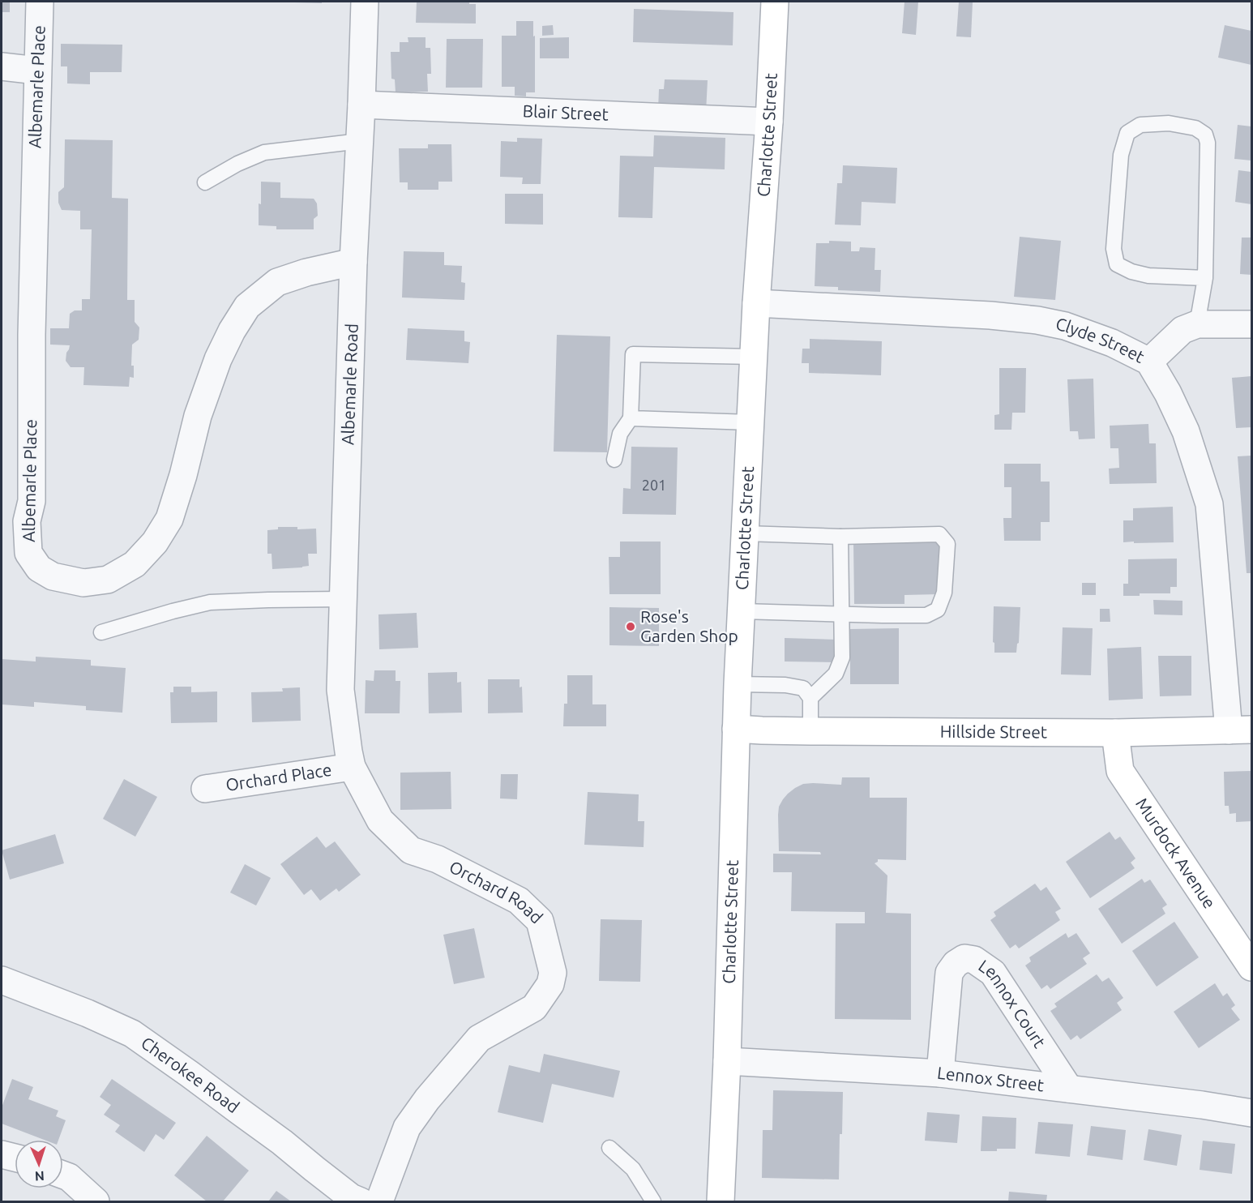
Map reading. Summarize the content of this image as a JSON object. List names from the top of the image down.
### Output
{
  "streets": {
    "street": [
      "Albemarle Place",
      "Blair Street",
      "Charlotte Street",
      "Clyde Street",
      "Albemarle Road",
      "Hillside Street",
      "Orchard Place",
      "Murdock Avenue",
      "Orchard Road",
      "Lennox Court",
      "Cherokee Road",
      "Lennox Street"
    ]
  },
  "crossings": [
    ["Albemarle Place", "Albemarle Road"],
    ["Blair Street", "Charlotte Street"],
    ["Blair Street", "Albemarle Road"],
    ["Charlotte Street", "Clyde Street"],
    ["Charlotte Street", "Hillside Street"],
    ["Charlotte Street", "Lennox Street"],
    ["Clyde Street", "Hillside Street"],
    ["Albemarle Road", "Orchard Place"],
    ["Albemarle Road", "Orchard Road"],
    ["Hillside Street", "Murdock Avenue"],
    ["Orchard Place", "Orchard Road"],
    ["Lennox Court", "Lennox Street"]
  ],
  "places": ["Rose's Garden Shop"],
  "house_numbers": ["201"],
  "north": "bottom"
}
